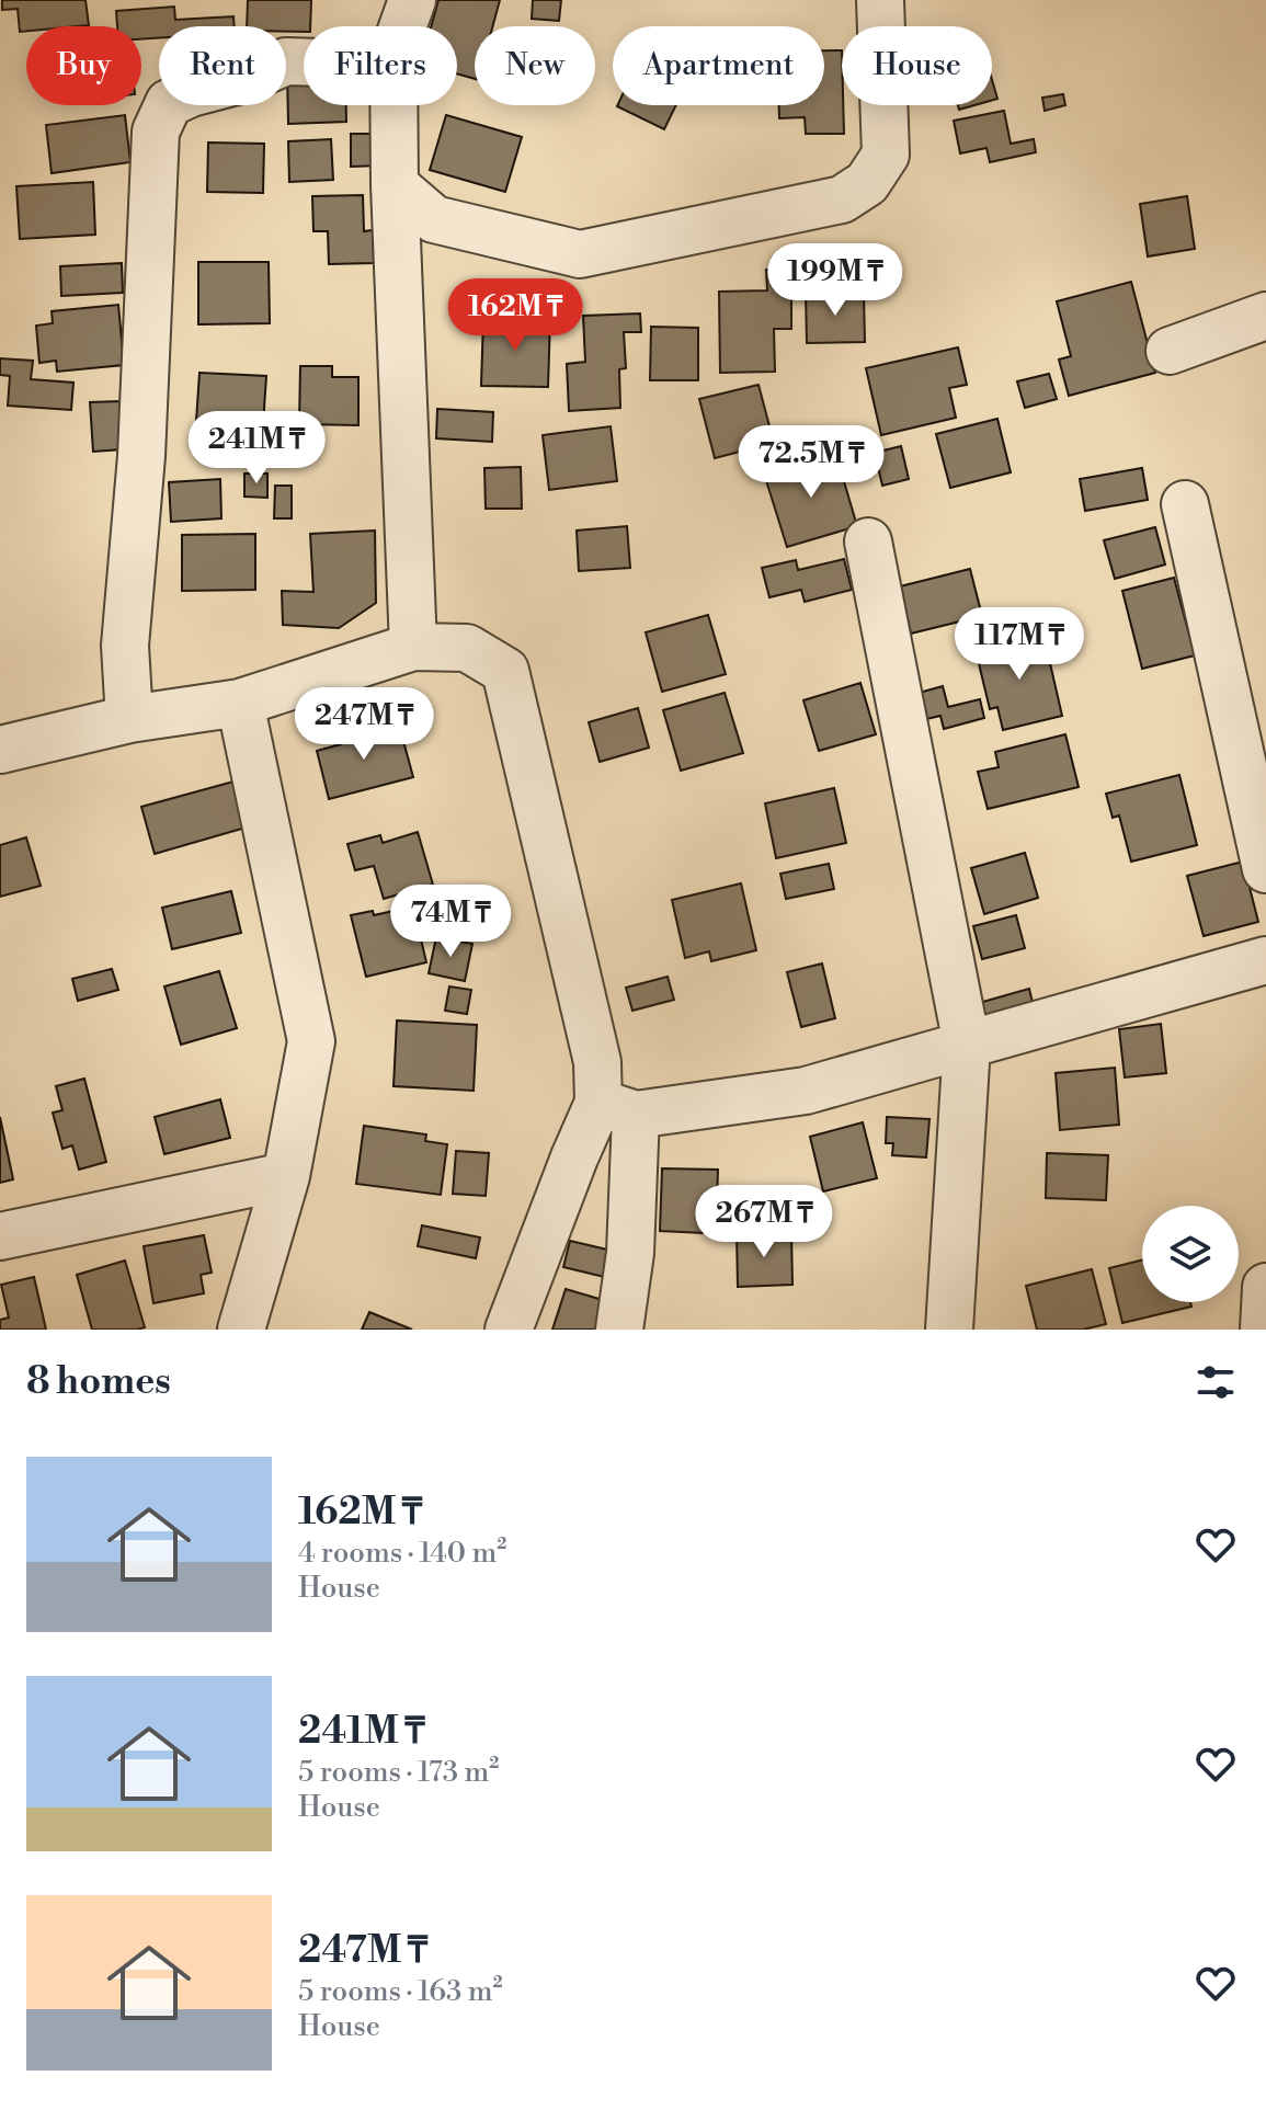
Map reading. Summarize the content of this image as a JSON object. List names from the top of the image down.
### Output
{
  "page": {
    "chip": [
      "Buy",
      "Rent",
      "Filters",
      "New",
      "Apartment",
      "House"
    ],
    "price": [
      "199M ₸",
      "162M ₸",
      "241M ₸",
      "72.5M ₸",
      "117M ₸",
      "247M ₸",
      "74M ₸",
      "267M ₸"
    ],
    "heading": "8 homes",
    "list": [
      {
        "name": "162M ₸",
        "note": "4 rooms · 140 m² · House"
      },
      {
        "name": "241M ₸",
        "note": "5 rooms · 173 m² · House"
      },
      {
        "name": "247M ₸",
        "note": "5 rooms · 163 m² · House"
      }
    ]
  }
}
